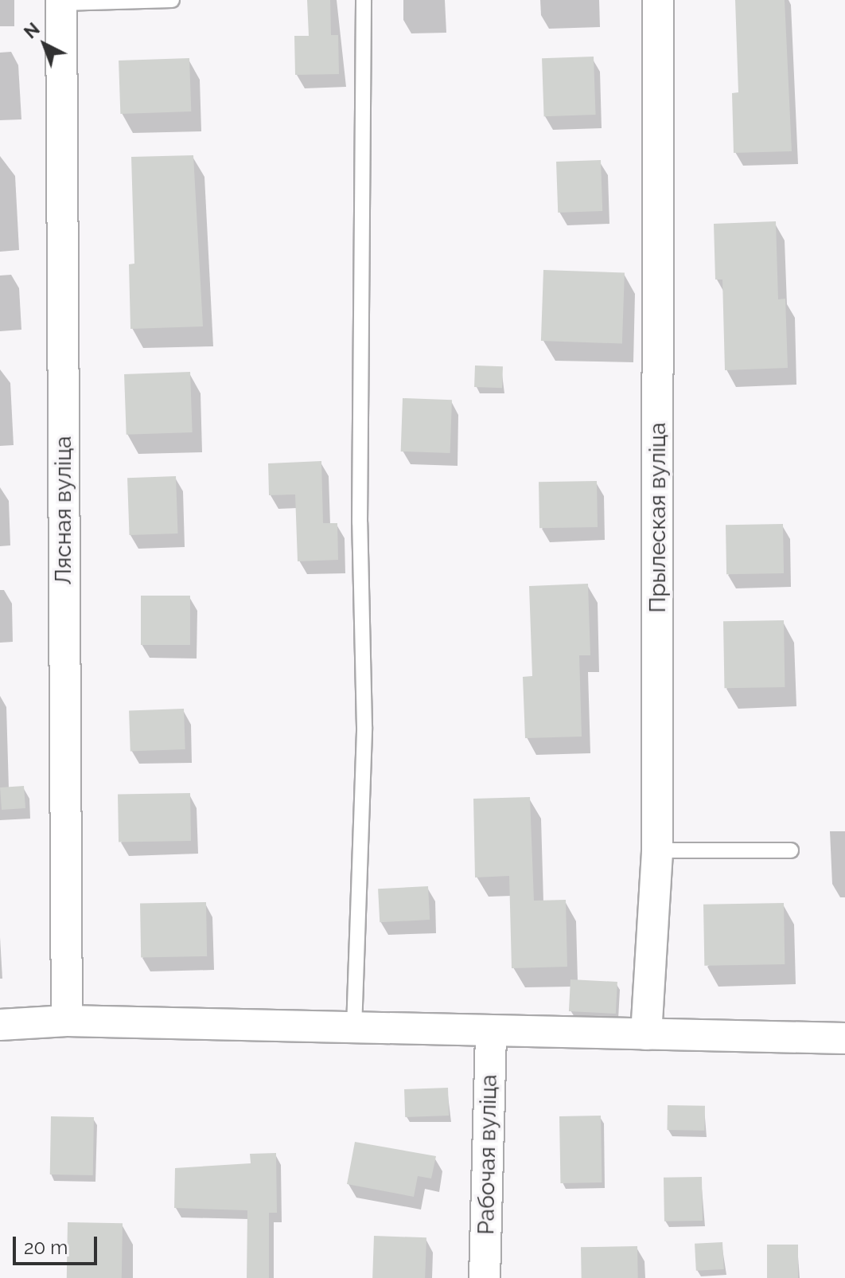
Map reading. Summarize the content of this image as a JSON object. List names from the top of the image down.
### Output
{
  "streets": {
    "street": ["Лясная вуліца", "Прылеская вуліца", "Рабочая вуліца"]
  },
  "scale_bar": "20 m",
  "north": "top left"
}
